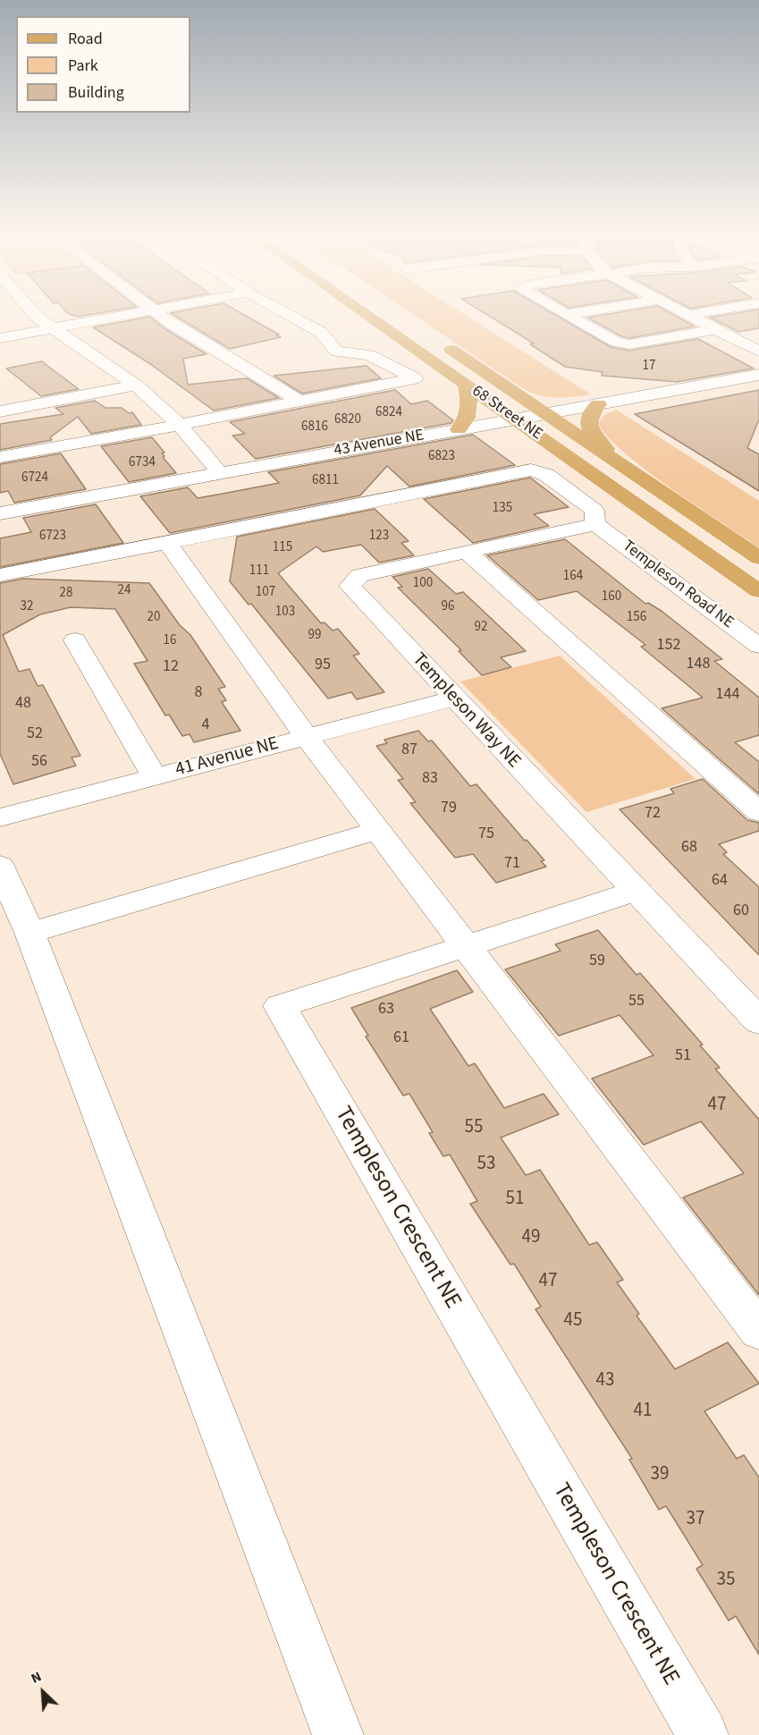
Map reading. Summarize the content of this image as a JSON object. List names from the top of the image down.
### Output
{
  "streets": {
    "main road": ["68 Street NE"],
    "street": [
      "43 Avenue NE",
      "Templeson Road NE",
      "Templeson Way NE",
      "41 Avenue NE",
      "Templeson Crescent NE"
    ]
  },
  "crossings": [
    ["68 Street NE", "43 Avenue NE"],
    ["Templeson Road NE", "Templeson Way NE"],
    ["Templeson Way NE", "41 Avenue NE"],
    ["Templeson Way NE", "Templeson Crescent NE"]
  ],
  "house_numbers": [
    "17",
    "6824",
    "6820",
    "6816",
    "6823",
    "6734",
    "6724",
    "6811",
    "135",
    "6723",
    "123",
    "115",
    "111",
    "164",
    "100",
    "24",
    "107",
    "28",
    "160",
    "32",
    "96",
    "103",
    "20",
    "156",
    "92",
    "99",
    "16",
    "152",
    "148",
    "95",
    "12",
    "8",
    "144",
    "48",
    "4",
    "52",
    "87",
    "56",
    "83",
    "79",
    "72",
    "75",
    "68",
    "71",
    "64",
    "60",
    "59",
    "55",
    "63",
    "61",
    "51",
    "47",
    "55",
    "53",
    "51",
    "49",
    "47",
    "45",
    "43",
    "41",
    "39",
    "37",
    "35"
  ],
  "legend": ["Road", "Park", "Building"],
  "north": "top left"
}
